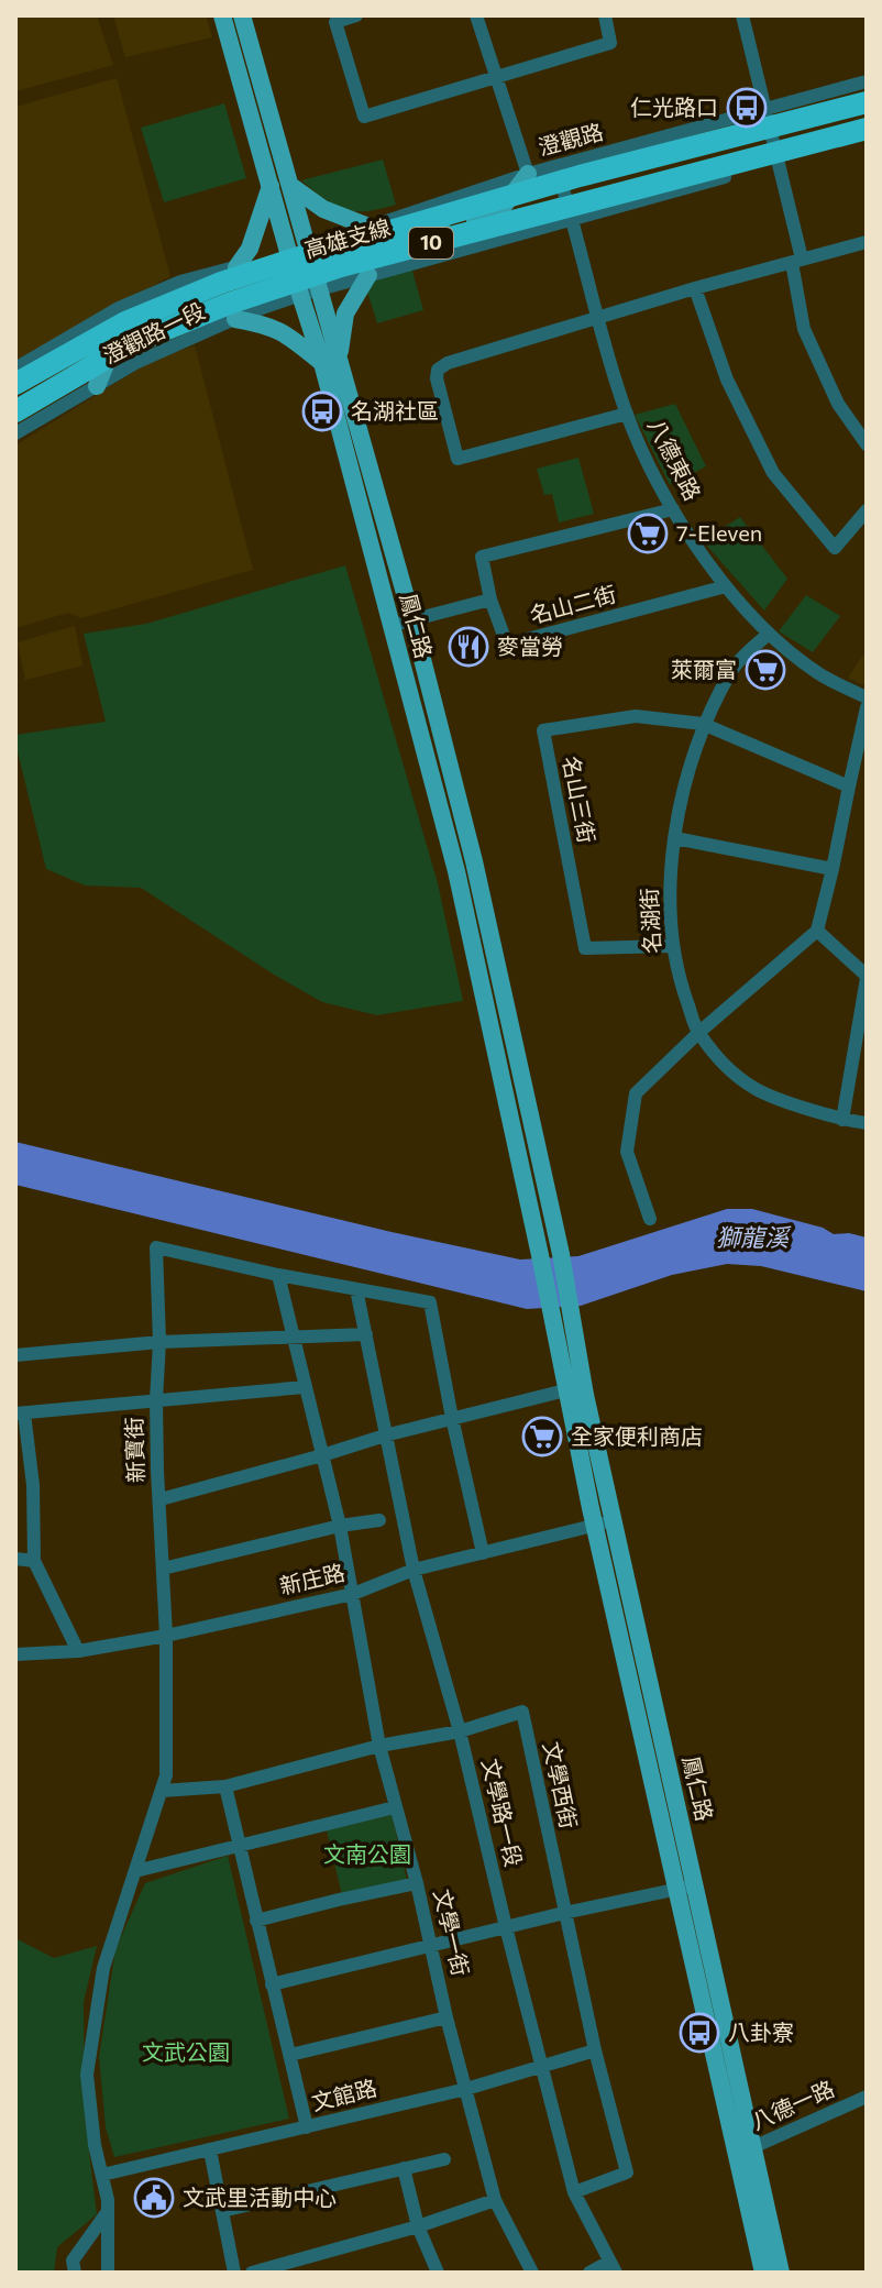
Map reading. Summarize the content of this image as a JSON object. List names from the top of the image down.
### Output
{
  "streets": {
    "highway": ["高雄支線", "10"],
    "main road": ["鳳仁路"],
    "street": [
      "澄觀路",
      "澄觀路一段",
      "八德東路",
      "名山二街",
      "名山三街",
      "名湖街",
      "新寶街",
      "新庄路",
      "文學西街",
      "文學路一段",
      "文學一街",
      "文館路",
      "八德一路"
    ]
  },
  "crossings": [
    ["澄觀路", "澄觀路一段"],
    ["澄觀路", "八德東路"],
    ["澄觀路", "鳳仁路"],
    ["澄觀路一段", "鳳仁路"],
    ["八德東路", "名山二街"],
    ["八德東路", "名湖街"],
    ["鳳仁路", "新庄路"],
    ["鳳仁路", "八德一路"],
    ["名山三街", "名湖街"],
    ["新寶街", "新庄路"],
    ["新寶街", "文學西街"],
    ["新寶街", "文學一街"],
    ["新寶街", "文館路"],
    ["新庄路", "文學路一段"],
    ["新庄路", "文學一街"],
    ["文學西街", "文學路一段"],
    ["文學西街", "文學一街"],
    ["文學西街", "文館路"],
    ["文學路一段", "文館路"],
    ["文學一街", "文館路"]
  ],
  "water": ["獅龍溪"],
  "parks": ["文南公園", "文武公園"],
  "places": {
    "bus stop": ["仁光路口", "名湖社區", "八卦寮"],
    "supermarket": ["7-Eleven", "萊爾富", "全家便利商店"],
    "restaurant": ["麥當勞"],
    "public building": ["文武里活動中心"]
  }
}
